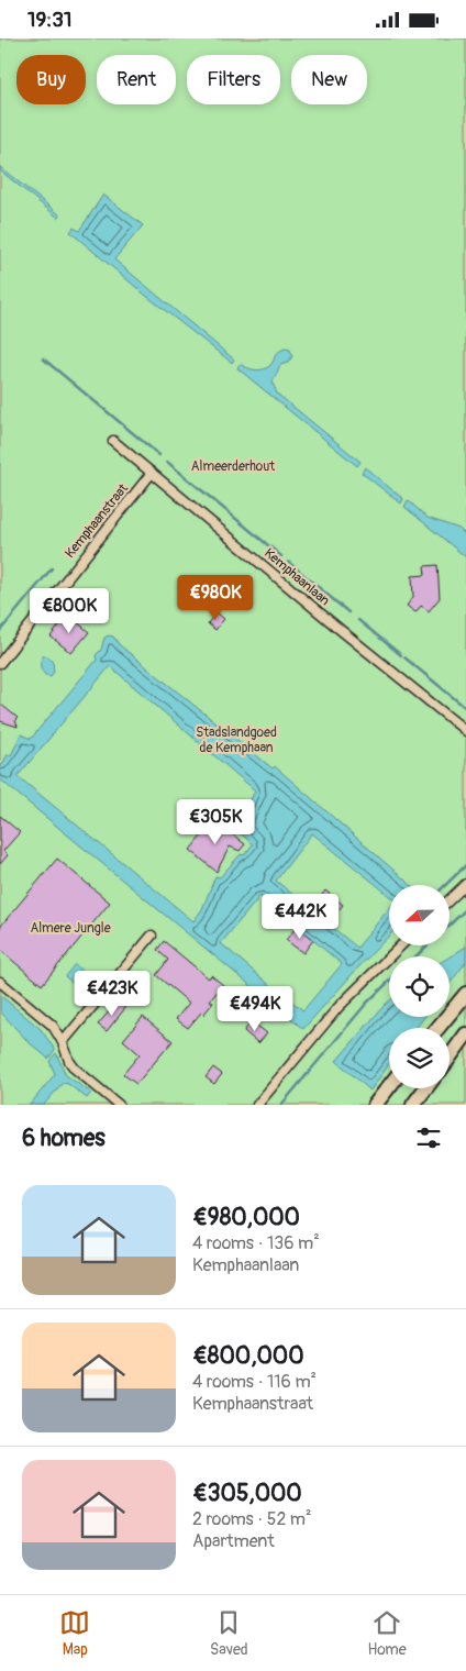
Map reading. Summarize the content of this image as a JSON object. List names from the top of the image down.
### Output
{
  "streets": {
    "street": ["Kemphaanstraat", "Kemphaanlaan"]
  },
  "crossings": [
    ["Kemphaanstraat", "Kemphaanlaan"]
  ],
  "parks": ["Almeerderhout", "Stadslandgoed de Kemphaan", "Almere Jungle"],
  "north": "left",
  "page": {
    "status": "19:31",
    "chip": [
      "Buy",
      "Rent",
      "Filters",
      "New"
    ],
    "price": [
      "€980K",
      "€800K",
      "€305K",
      "€442K",
      "€423K",
      "€494K"
    ],
    "heading": "6 homes",
    "list": [
      {
        "name": "€980,000",
        "note": "4 rooms · 136 m² · Kemphaanlaan"
      },
      {
        "name": "€800,000",
        "note": "4 rooms · 116 m² · Kemphaanstraat"
      },
      {
        "name": "€305,000",
        "note": "2 rooms · 52 m² · Apartment"
      }
    ],
    "tabs": ["Map", "Saved", "Home"]
  }
}
